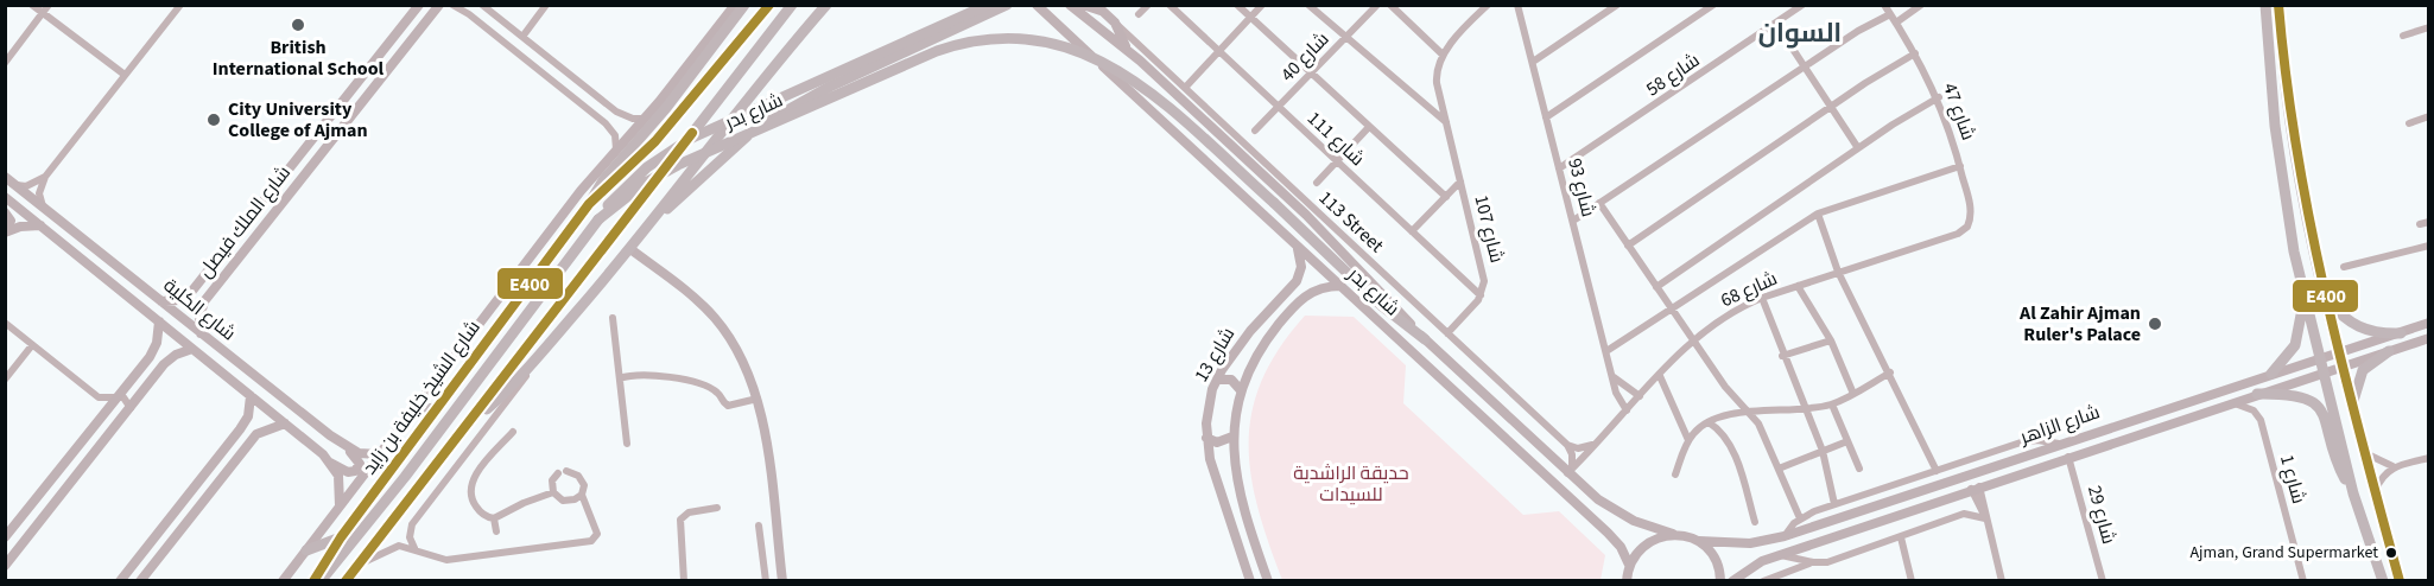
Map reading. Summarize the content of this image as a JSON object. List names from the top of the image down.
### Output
{
  "streets": {
    "main road": [
      "شارع بدر",
      "شارع الملك فيصل",
      "شارع الكلية",
      "شارع 13",
      "شارع الشيخ خليفة بن زايد",
      "شارع الزاهر"
    ],
    "street": [
      "شارع 40",
      "شارع 58",
      "شارع 47",
      "شارع 111",
      "شارع 93",
      "113 Street",
      "شارع 107",
      "شارع 68",
      "شارع 1",
      "شارع 29"
    ]
  },
  "crossings": [
    ["شارع 40", "شارع 111"],
    ["شارع 58", "شارع 93"],
    ["شارع بدر", "شارع 68"],
    ["شارع بدر", "شارع 13"],
    ["شارع بدر", "شارع الزاهر"],
    ["شارع 47", "شارع 68"],
    ["شارع 111", "شارع 107"],
    ["شارع 93", "شارع 68"],
    ["شارع الملك فيصل", "شارع الكلية"],
    ["شارع الزاهر", "شارع 1"],
    ["شارع الزاهر", "شارع 29"]
  ],
  "districts": ["السوان"],
  "parks": ["حديقة الراشدية للسيدات"],
  "places": [
    "British International School",
    "City University College of Ajman",
    "Al Zahir Ajman Ruler's Palace",
    "Ajman, Grand Supermarket"
  ],
  "lines": ["transit line E400"]
}
